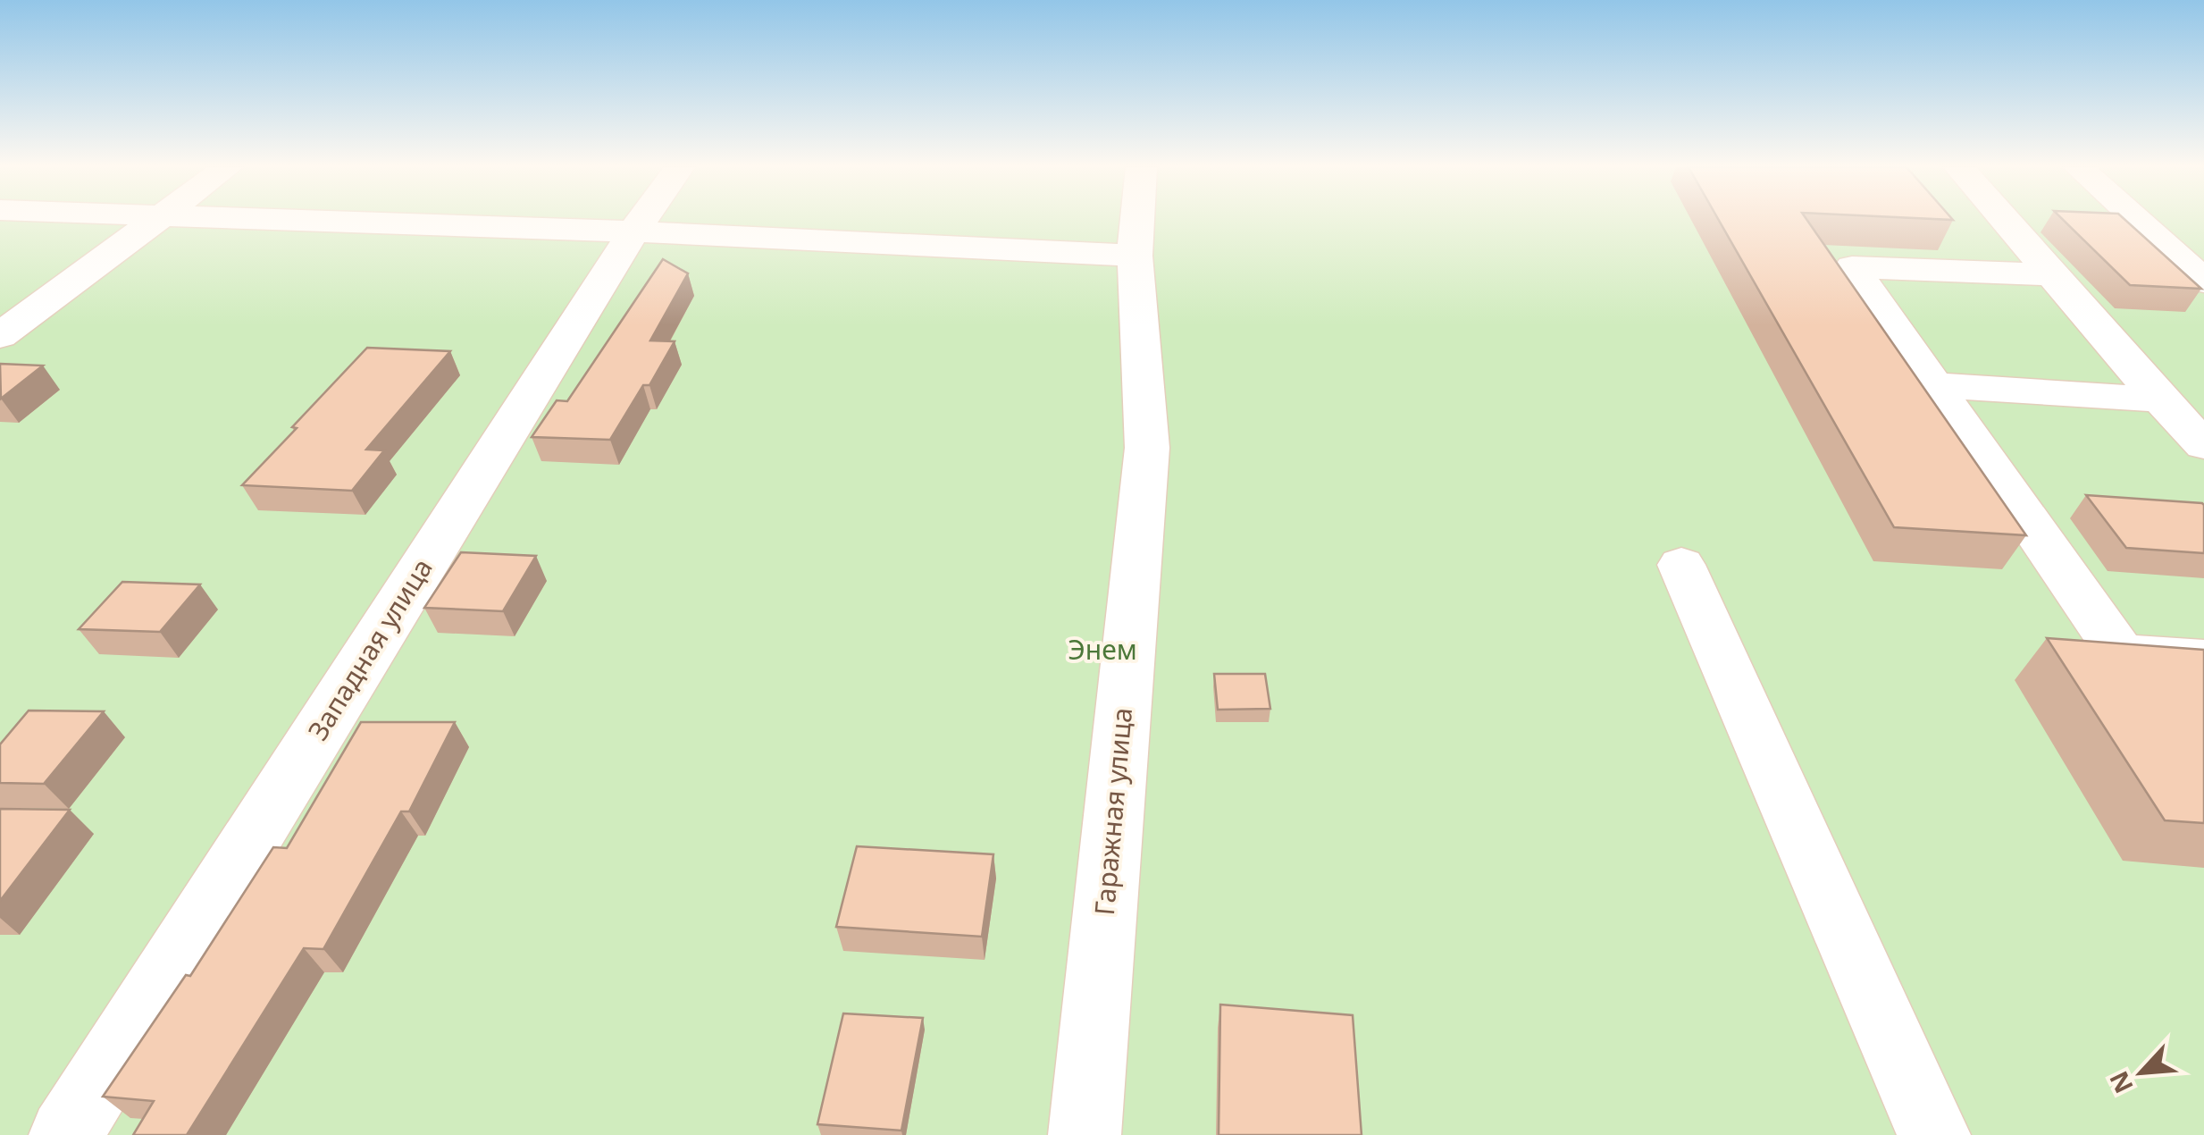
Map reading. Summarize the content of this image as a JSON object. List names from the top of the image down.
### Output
{
  "streets": {
    "street": ["Западная улица", "Гаражная улица"]
  },
  "parks": ["Энем"],
  "north": "bottom left"
}
